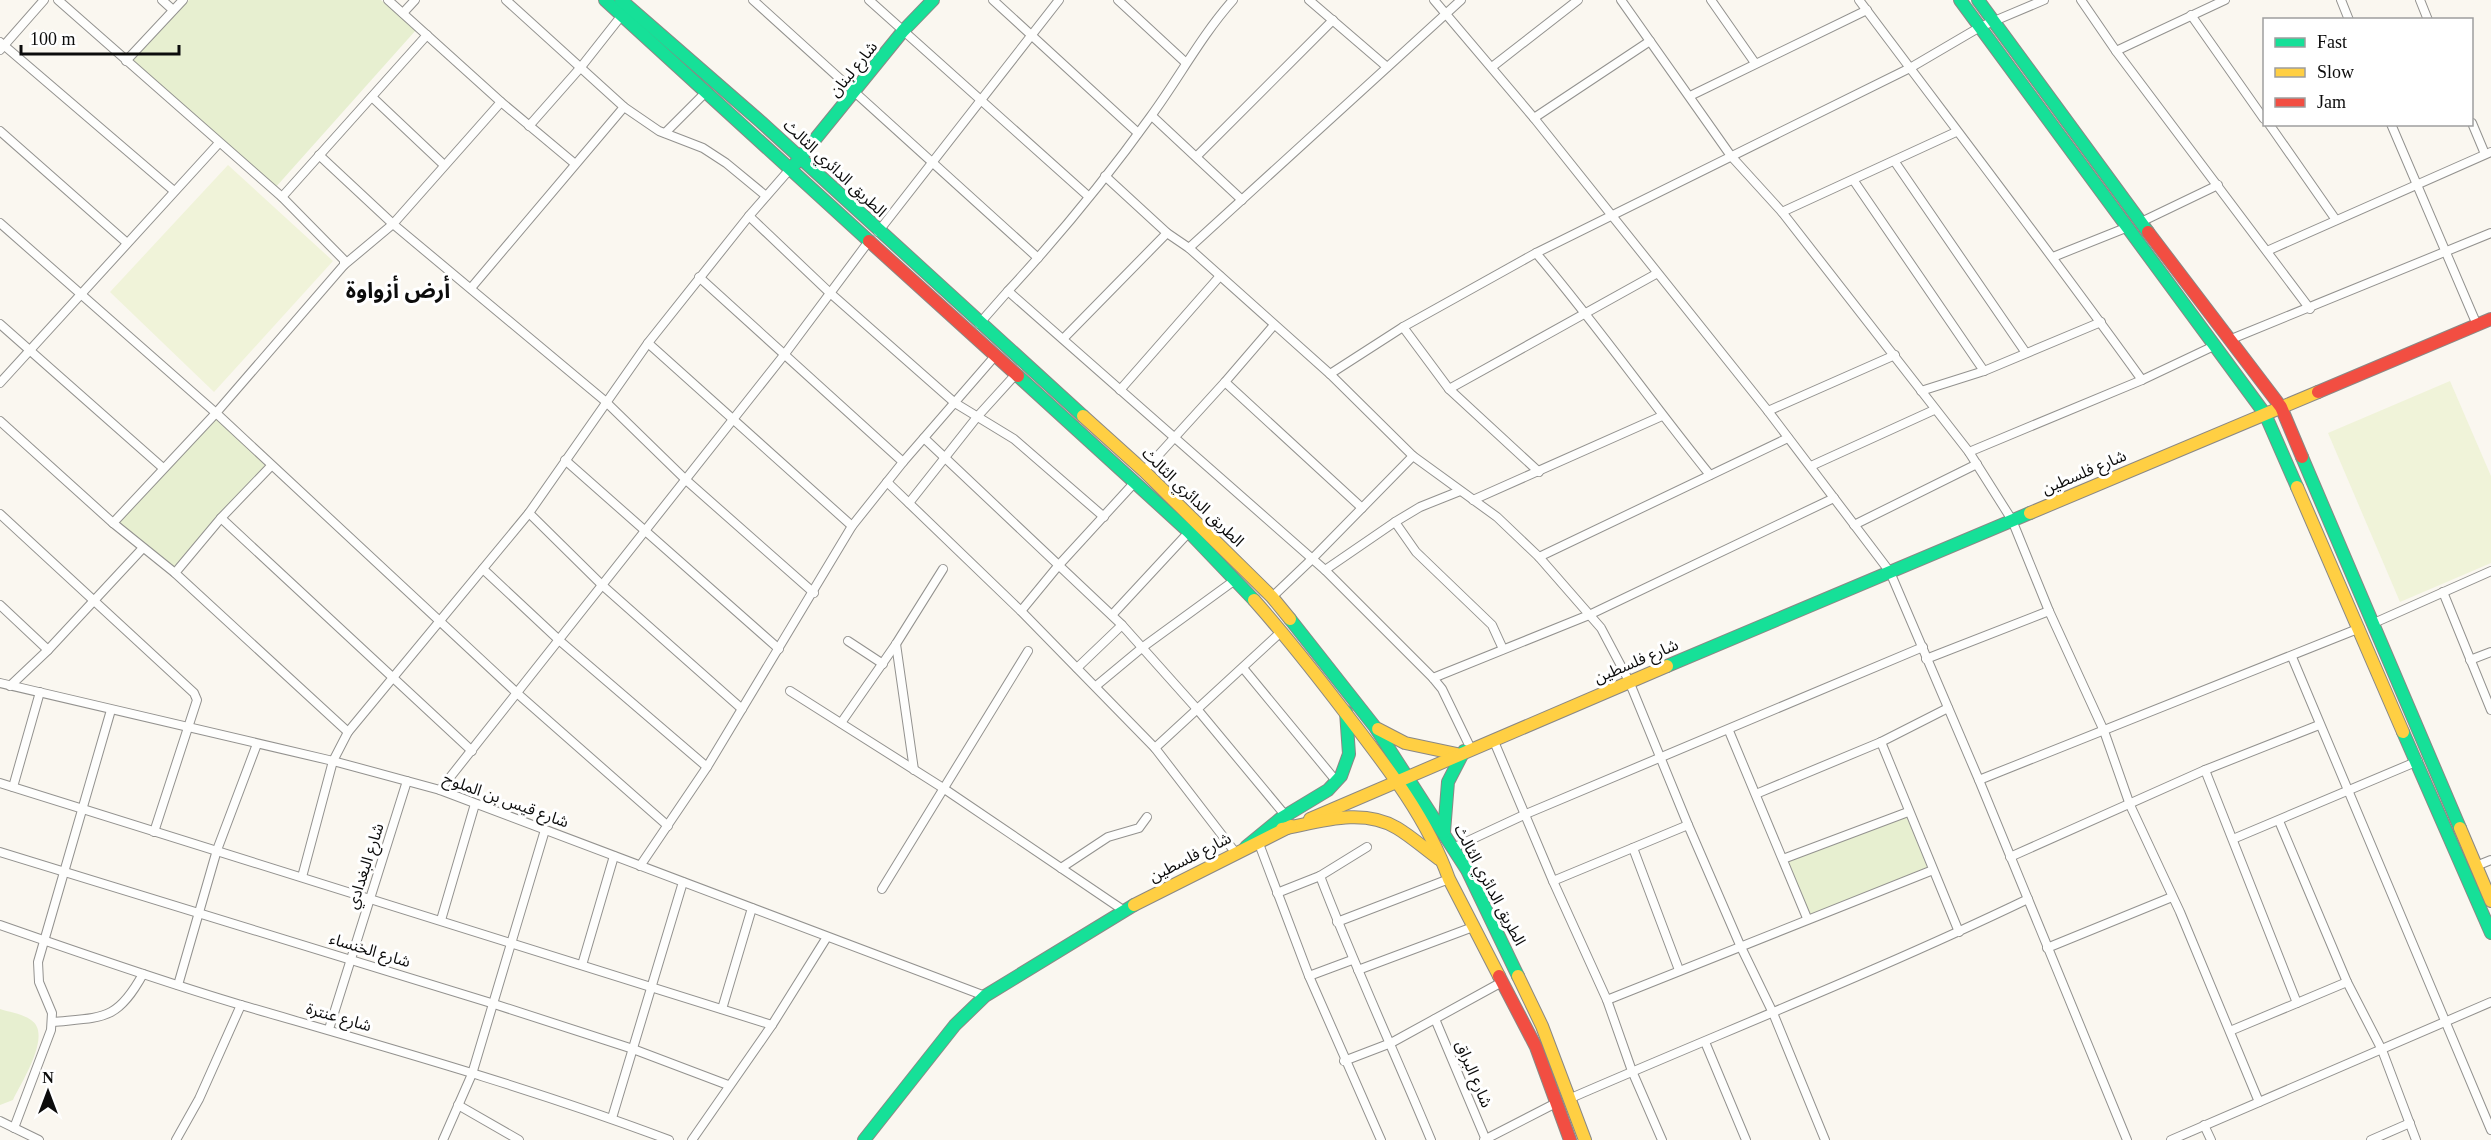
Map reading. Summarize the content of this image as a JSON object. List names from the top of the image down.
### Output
{
  "streets": {
    "main road": ["شارع لبنان", "الطريق الدائري الثالث", "شارع فلسطين"],
    "street": [
      "شارع قيس بن الملوح",
      "شارع البغدادي",
      "شارع الخنساء",
      "شارع عنترة",
      "شارع البراق"
    ]
  },
  "crossings": [
    ["شارع لبنان", "الطريق الدائري الثالث"],
    ["الطريق الدائري الثالث", "شارع فلسطين"],
    ["شارع فلسطين", "شارع قيس بن الملوح"],
    ["شارع قيس بن الملوح", "شارع البغدادي"],
    ["شارع البغدادي", "شارع الخنساء"],
    ["شارع البغدادي", "شارع عنترة"]
  ],
  "districts": ["أرض أزواوة"],
  "legend": ["Fast", "Slow", "Jam"],
  "scale_bar": "100 m",
  "north": "top"
}
